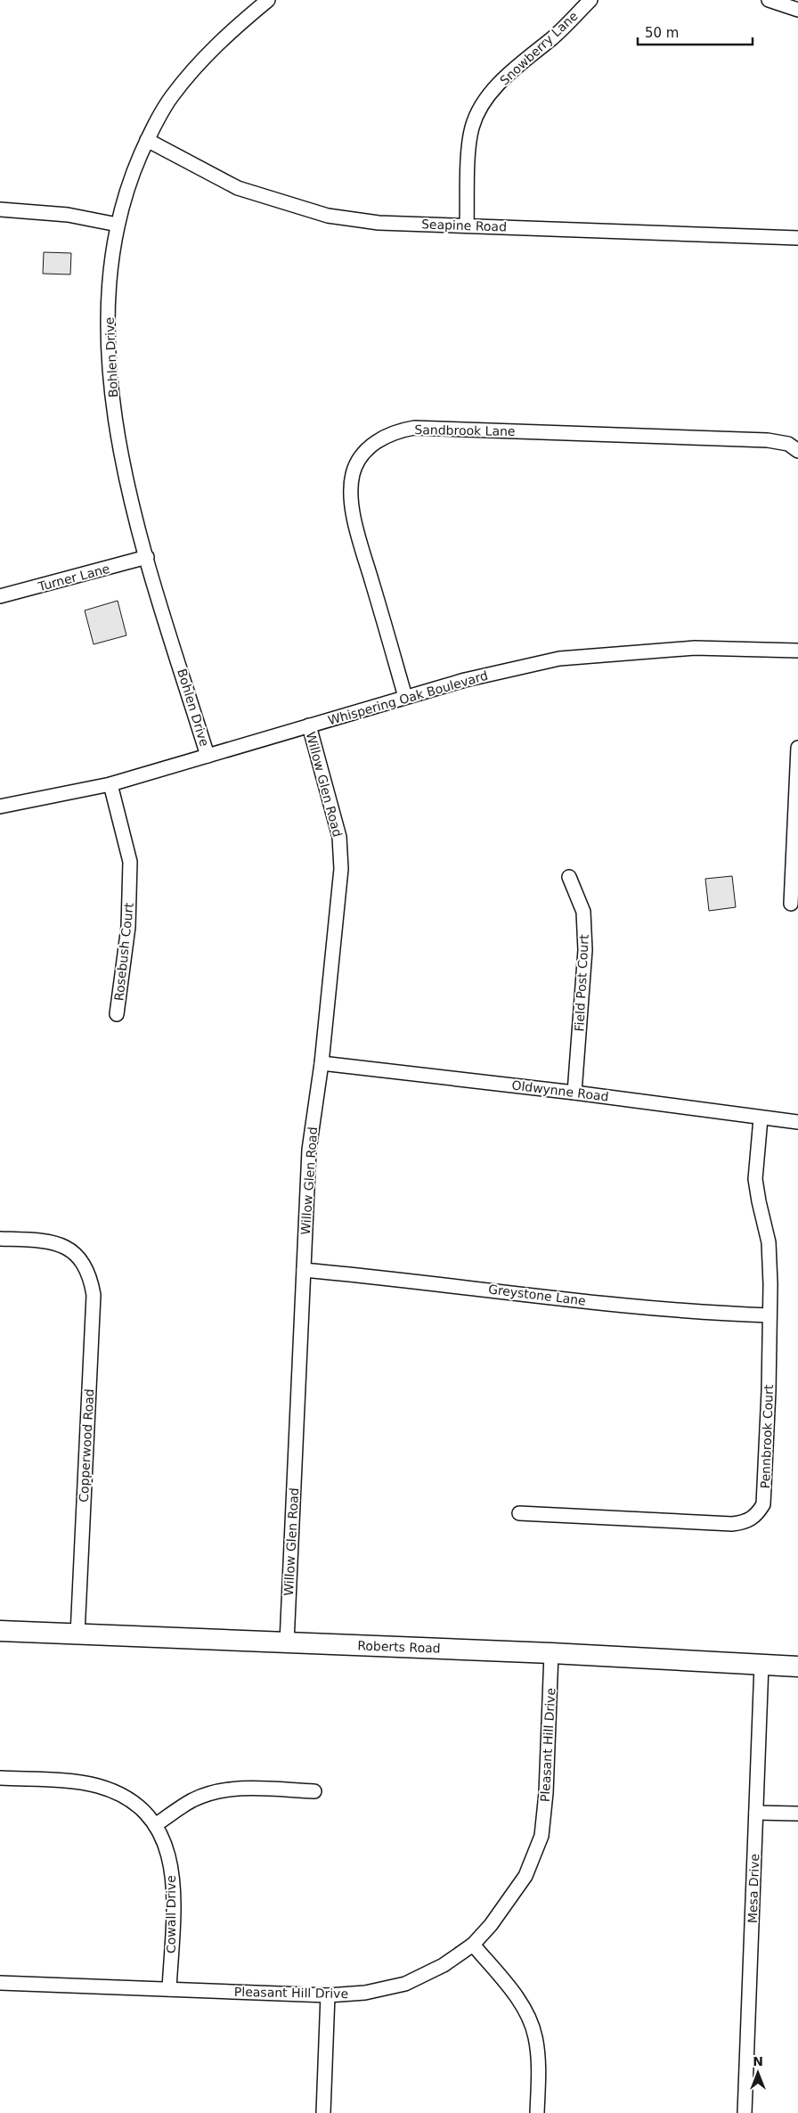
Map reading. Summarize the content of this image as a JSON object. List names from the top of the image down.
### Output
{
  "streets": {
    "main road": ["Roberts Road"],
    "street": [
      "Snowberry Lane",
      "Seapine Road",
      "Bohlen Drive",
      "Sandbrook Lane",
      "Turner Lane",
      "Whispering Oak Boulevard",
      "Willow Glen Road",
      "Rosebush Court",
      "Field Post Court",
      "Oldwynne Road",
      "Greystone Lane",
      "Pennbrook Court",
      "Copperwood Road",
      "Pleasant Hill Drive",
      "Mesa Drive",
      "Cowall Drive"
    ]
  },
  "crossings": [
    ["Snowberry Lane", "Seapine Road"],
    ["Seapine Road", "Bohlen Drive"],
    ["Bohlen Drive", "Turner Lane"],
    ["Bohlen Drive", "Whispering Oak Boulevard"],
    ["Sandbrook Lane", "Whispering Oak Boulevard"],
    ["Whispering Oak Boulevard", "Willow Glen Road"],
    ["Whispering Oak Boulevard", "Rosebush Court"],
    ["Willow Glen Road", "Oldwynne Road"],
    ["Willow Glen Road", "Greystone Lane"],
    ["Willow Glen Road", "Roberts Road"],
    ["Field Post Court", "Oldwynne Road"],
    ["Oldwynne Road", "Pennbrook Court"],
    ["Greystone Lane", "Pennbrook Court"],
    ["Copperwood Road", "Roberts Road"],
    ["Roberts Road", "Pleasant Hill Drive"],
    ["Roberts Road", "Mesa Drive"],
    ["Pleasant Hill Drive", "Cowall Drive"]
  ],
  "scale_bar": "50 m",
  "north": "top"
}
